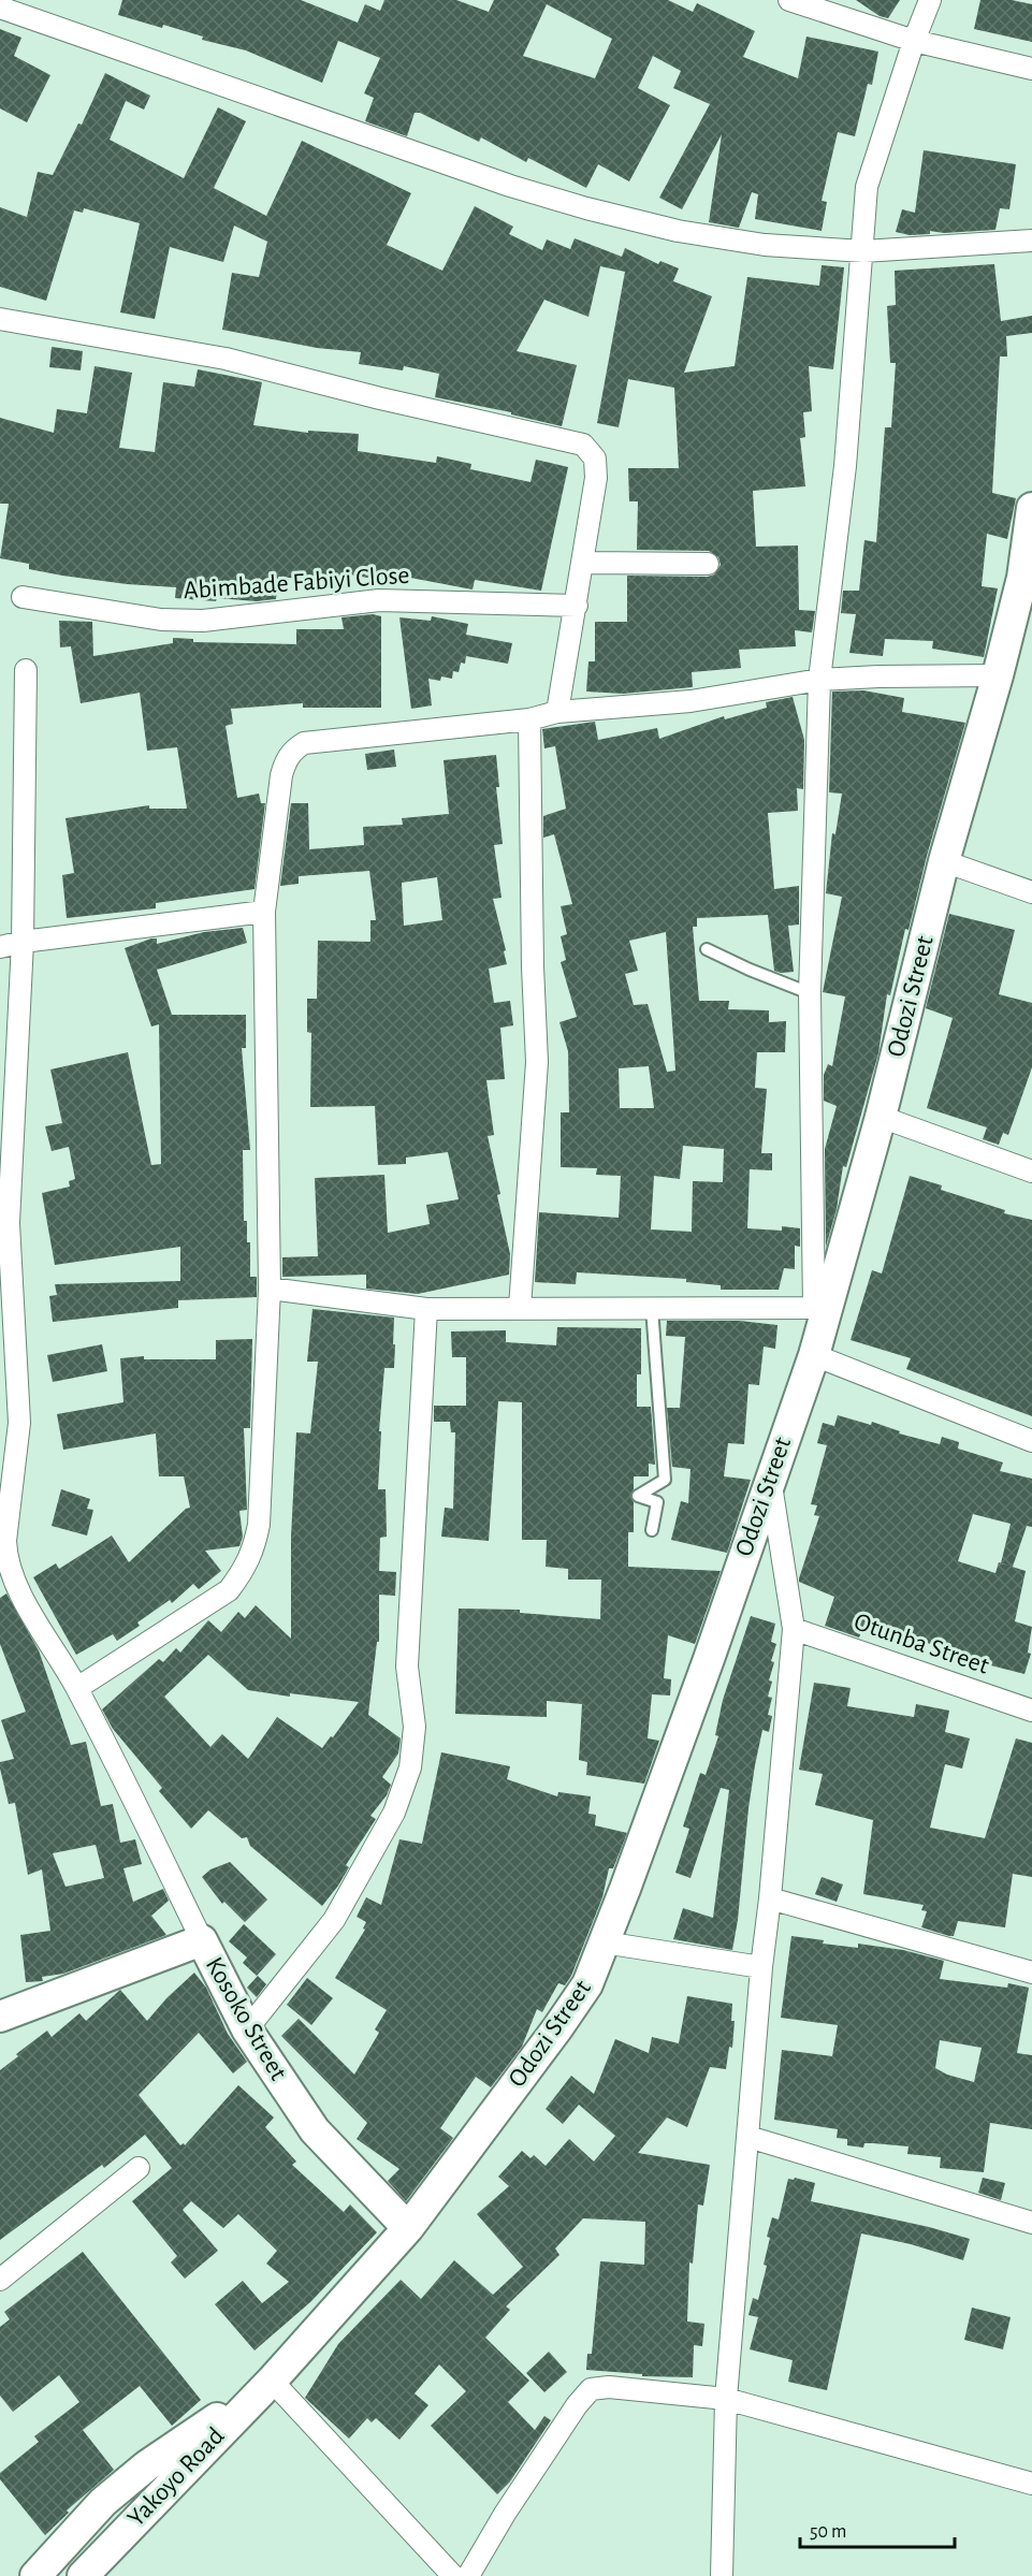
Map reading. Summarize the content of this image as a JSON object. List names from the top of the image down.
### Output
{
  "streets": {
    "main road": ["Odozi Street", "Kosoko Street", "Yakoyo Road"],
    "street": ["Abimbade Fabiyi Close", "Otunba Street"]
  },
  "crossings": [
    ["Odozi Street", "Kosoko Street"],
    ["Odozi Street", "Yakoyo Road"]
  ],
  "scale_bar": "50 m"
}
